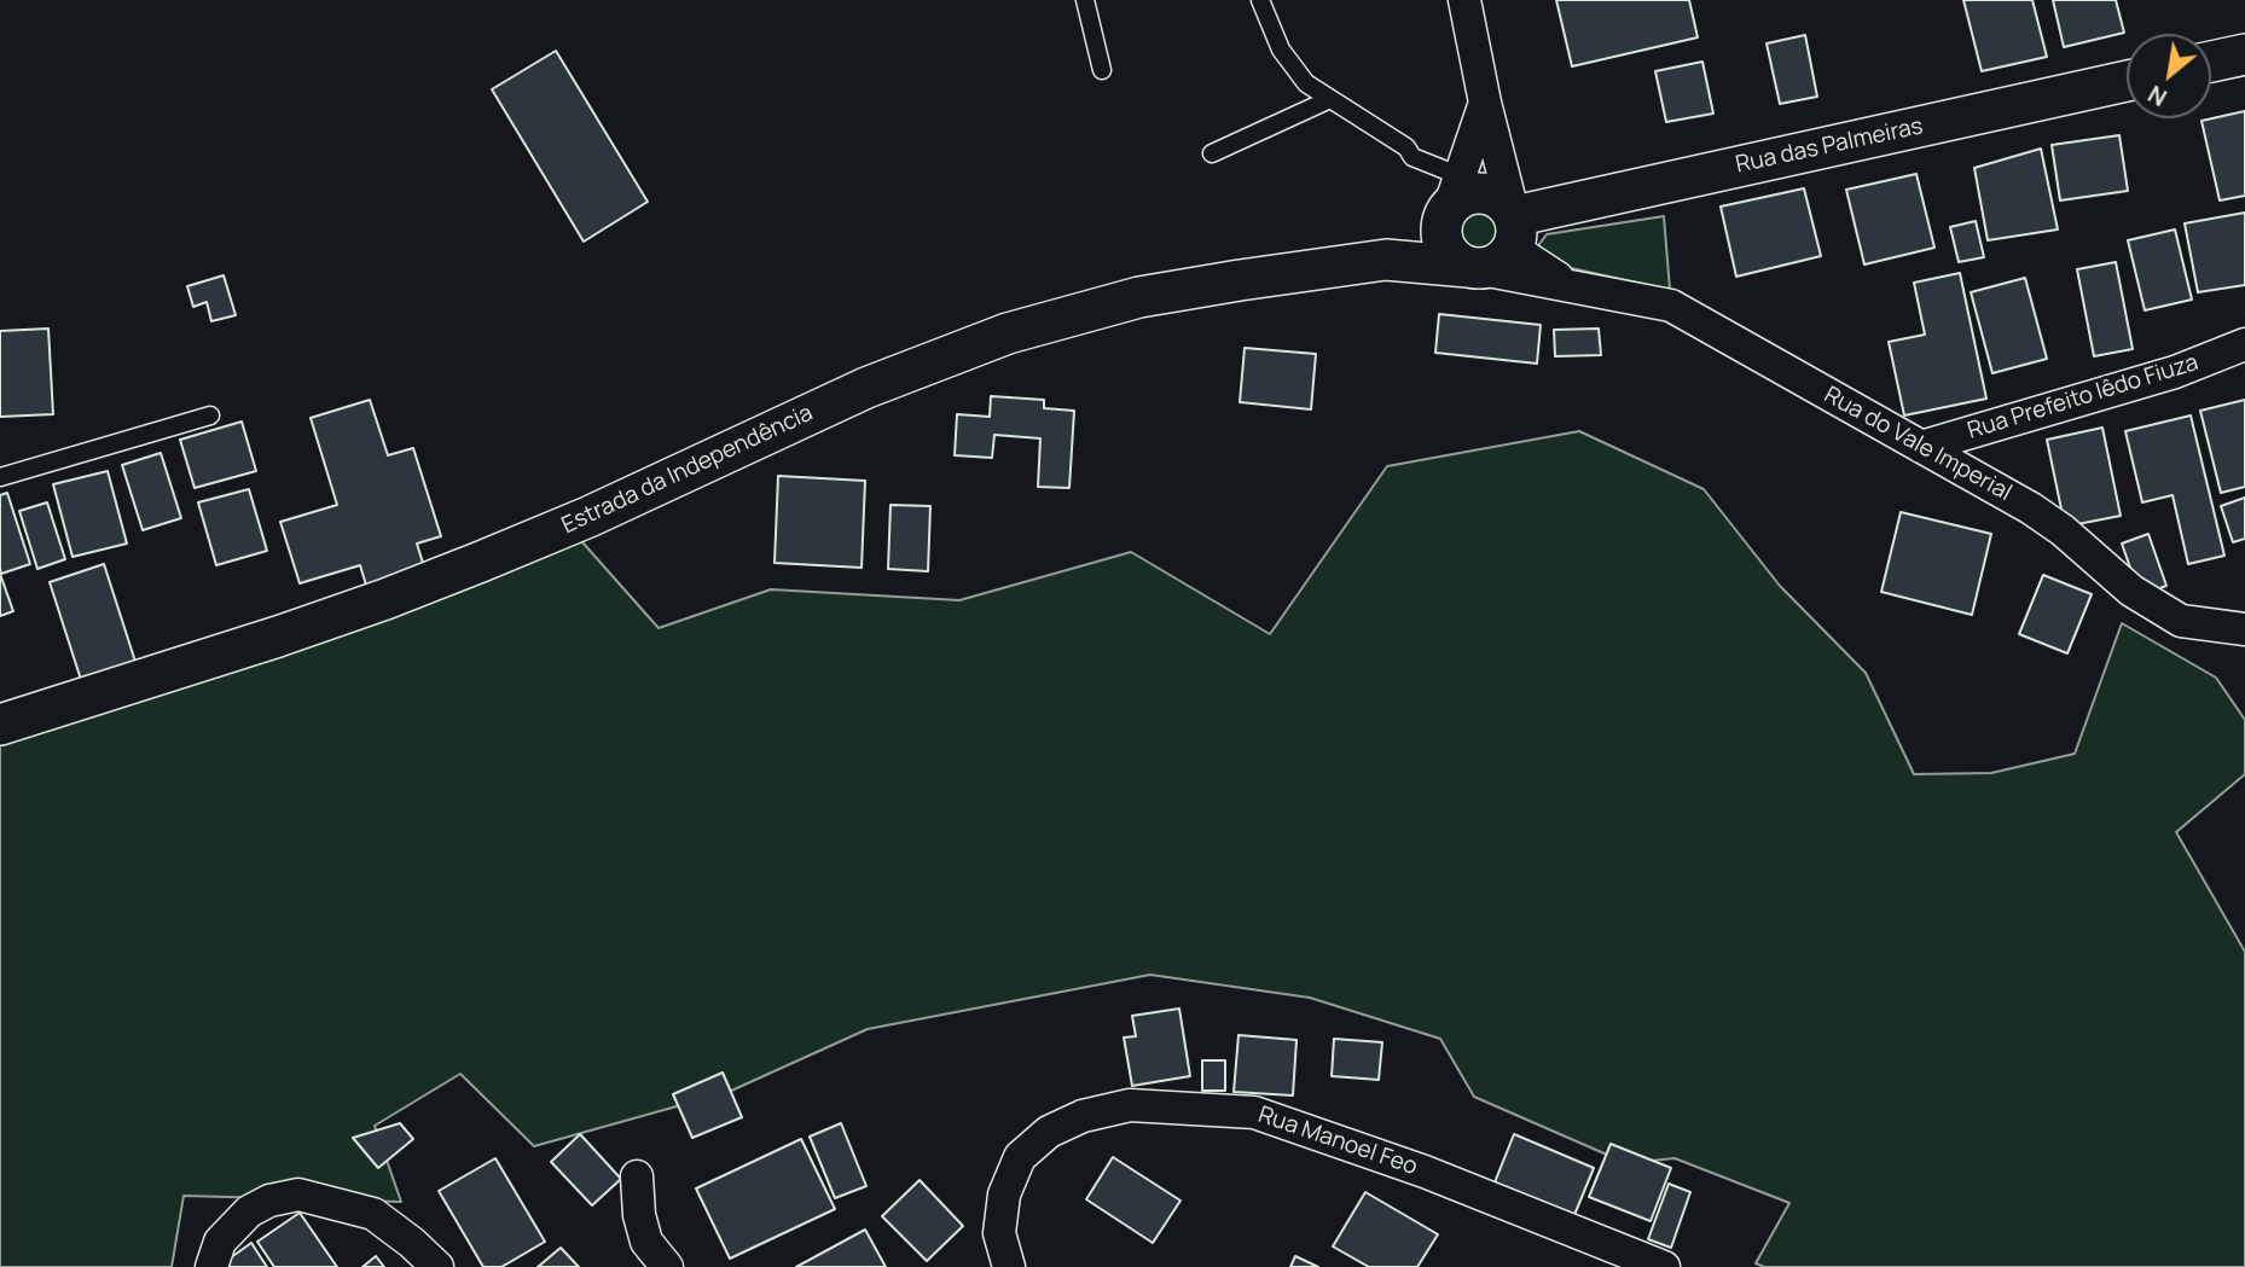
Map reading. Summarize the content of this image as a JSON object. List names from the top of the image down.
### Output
{
  "streets": {
    "street": [
      "Rua das Palmeiras",
      "Rua Prefeito Iêdo Fiuza",
      "Rua do Vale Imperial",
      "Estrada da Independência",
      "Rua Manoel Feo"
    ]
  },
  "crossings": [
    ["Rua das Palmeiras", "Rua do Vale Imperial"],
    ["Rua das Palmeiras", "Estrada da Independência"],
    ["Rua Prefeito Iêdo Fiuza", "Rua do Vale Imperial"],
    ["Rua do Vale Imperial", "Estrada da Independência"]
  ],
  "north": "bottom left"
}
